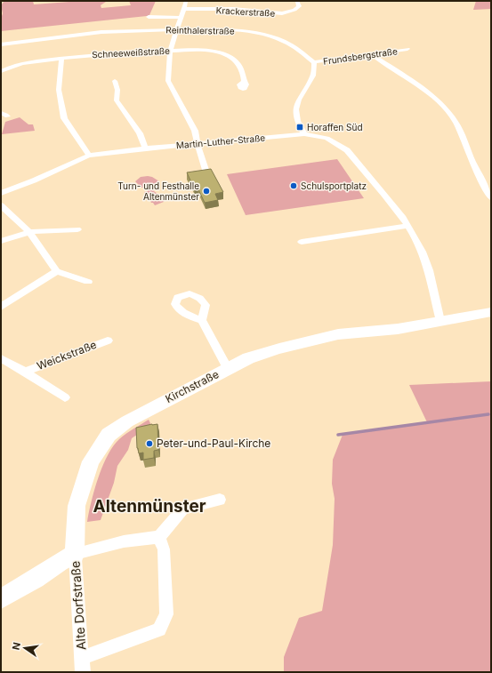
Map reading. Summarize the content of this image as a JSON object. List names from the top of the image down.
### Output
{
  "streets": {
    "street": [
      "Krackerstraße",
      "Reinthalerstraße",
      "Schneeweißstraße",
      "Frundsbergstraße",
      "Martin-Luther-Straße",
      "Weickstraße",
      "Kirchstraße",
      "Alte Dorfstraße"
    ]
  },
  "crossings": [
    ["Reinthalerstraße", "Frundsbergstraße"],
    ["Martin-Luther-Straße", "Kirchstraße"],
    ["Kirchstraße", "Alte Dorfstraße"]
  ],
  "districts": ["Altenmünster"],
  "places": {
    "transit": ["Horaffen Süd"],
    "other": ["Schulsportplatz", "Turn- und Festhalle Altenmünster", "Peter-und-Paul-Kirche"]
  },
  "north": "left"
}
